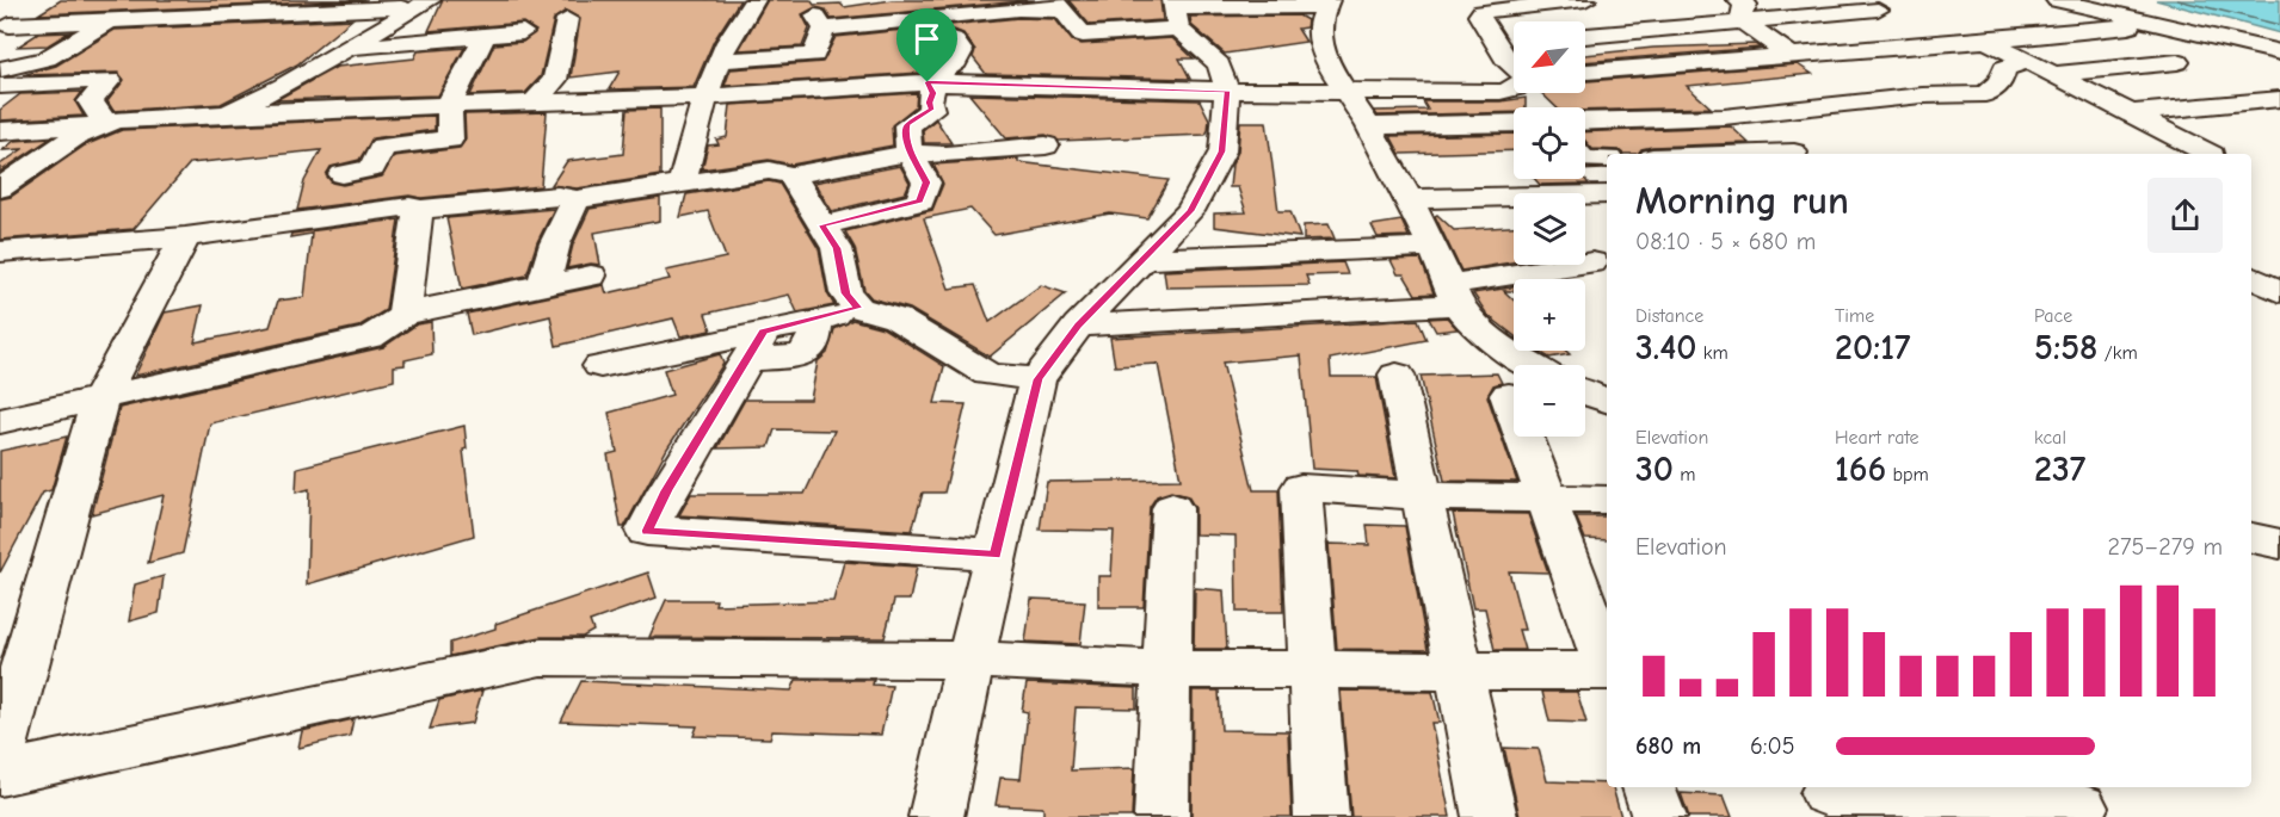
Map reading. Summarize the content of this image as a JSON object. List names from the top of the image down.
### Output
{
  "north": "bottom left",
  "page": {
    "map_buttons": ["+", "−"],
    "heading": ["Morning run", "08:10 · 5 × 680 m"],
    "stats": [
      ["Distance", "3.40 km"],
      ["Time", "20:17"],
      ["Pace", "5:58 /km"],
      ["Elevation", "30 m"],
      ["Heart rate", "166 bpm"],
      ["kcal", "237"]
    ],
    "chart": ["Elevation", "275–279 m"],
    "list": [
      {
        "name": "680 m",
        "note": "6:05"
      }
    ]
  }
}
